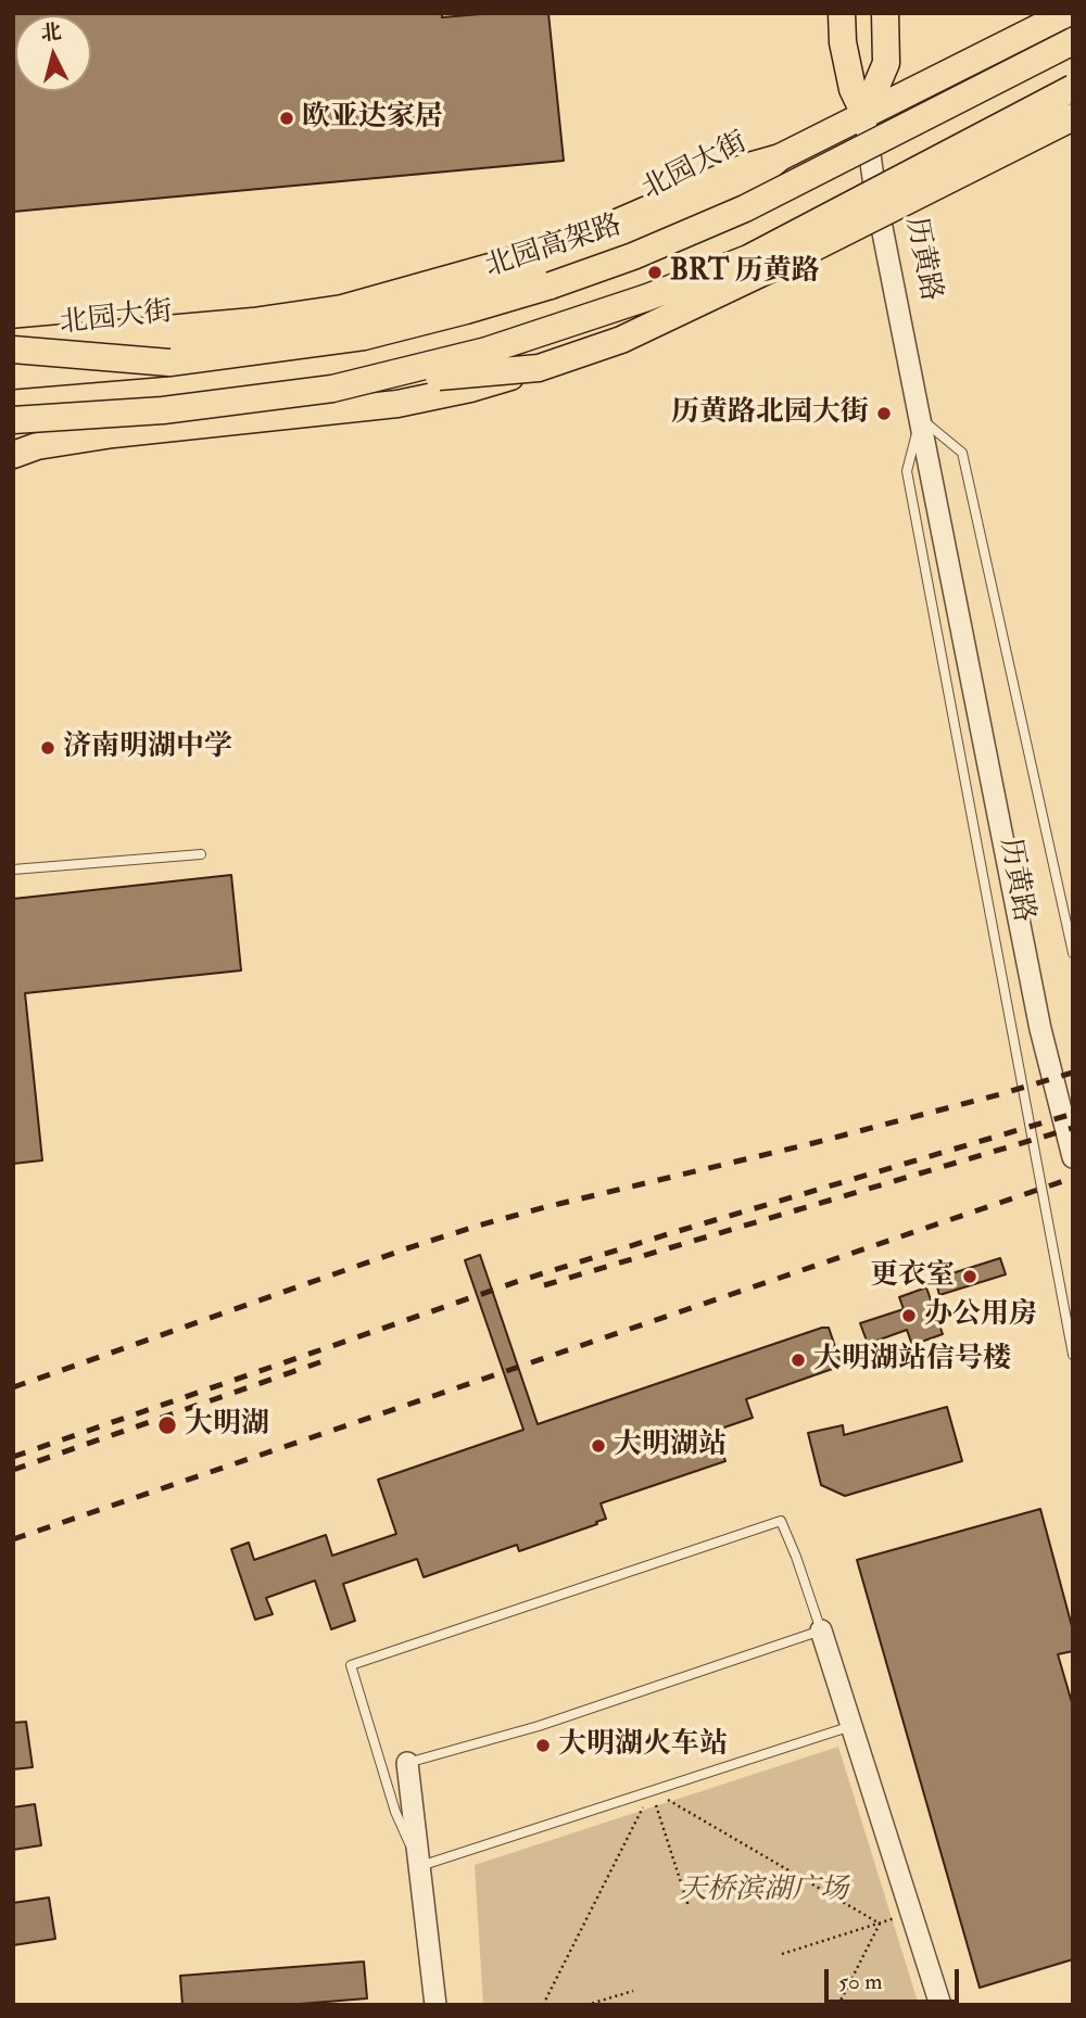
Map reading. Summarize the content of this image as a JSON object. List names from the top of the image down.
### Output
{
  "streets": {
    "main road": ["北园大街", "北园高架路", "历黄路"]
  },
  "crossings": [
    ["北园大街", "历黄路"]
  ],
  "parks": ["天桥滨湖广场"],
  "places": [
    "欧亚达家居",
    "BRT 历黄路",
    "历黄路北园大街",
    "济南明湖中学",
    "更衣室",
    "办公用房",
    "大明湖站信号楼",
    "大明湖",
    "大明湖站",
    "大明湖火车站"
  ],
  "scale_bar": "50 m",
  "north": "top"
}
